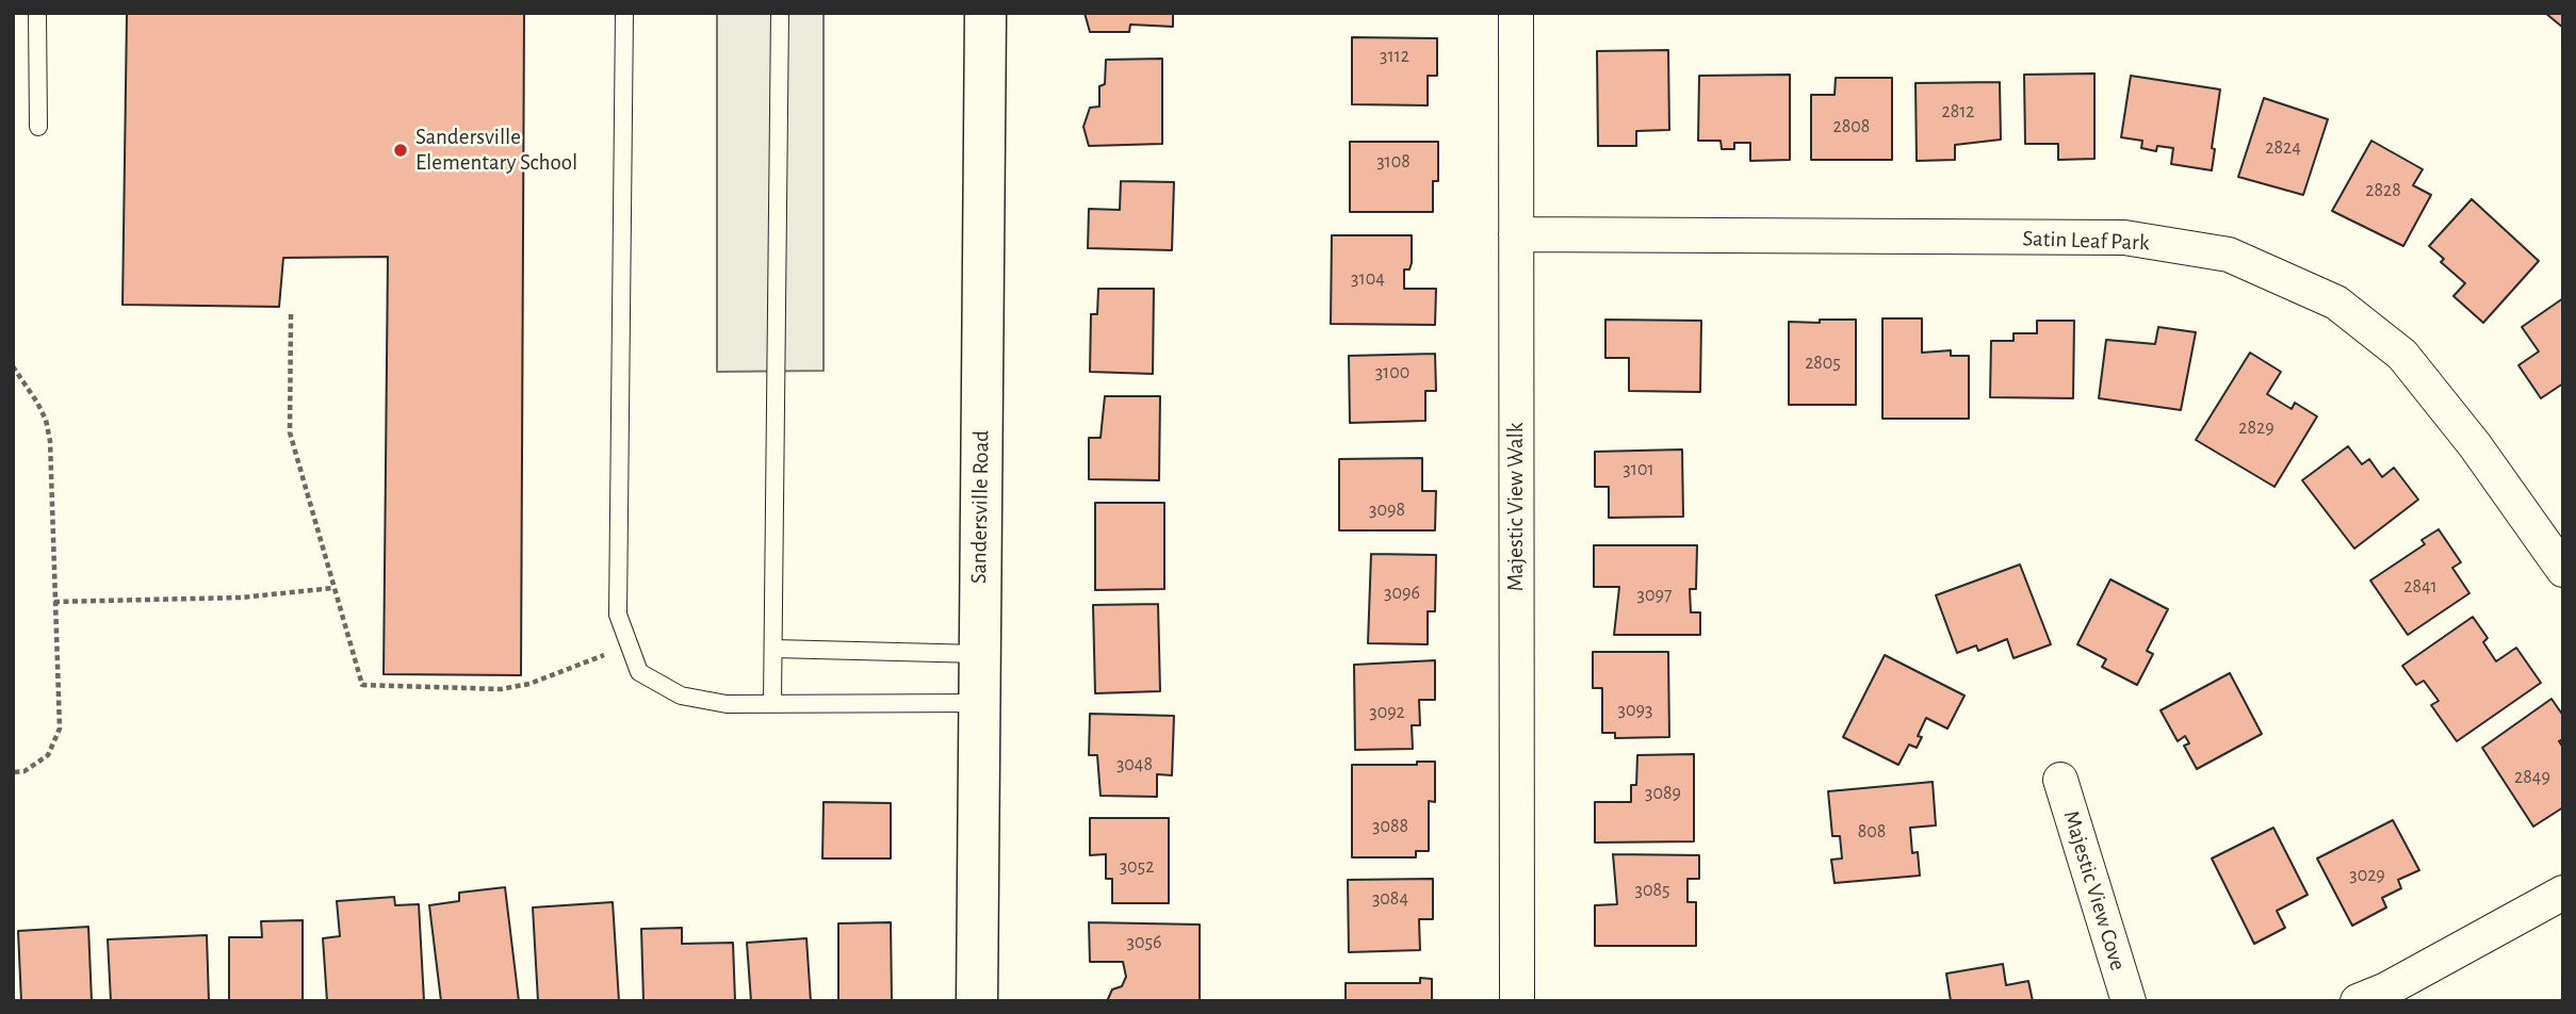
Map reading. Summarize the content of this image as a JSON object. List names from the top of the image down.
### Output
{
  "streets": {
    "street": [
      "Satin Leaf Park",
      "Sandersville Road",
      "Majestic View Walk",
      "Majestic View Cove"
    ]
  },
  "crossings": [
    ["Satin Leaf Park", "Majestic View Walk"]
  ],
  "places": ["Sandersville Elementary School"],
  "house_numbers": [
    "3112",
    "2812",
    "2808",
    "2824",
    "3108",
    "2828",
    "3104",
    "2805",
    "3100",
    "2829",
    "3101",
    "3098",
    "2841",
    "3096",
    "3097",
    "3093",
    "3092",
    "3048",
    "2849",
    "3089",
    "3088",
    "808",
    "3052",
    "3029",
    "3085",
    "3084",
    "3056"
  ]
}
